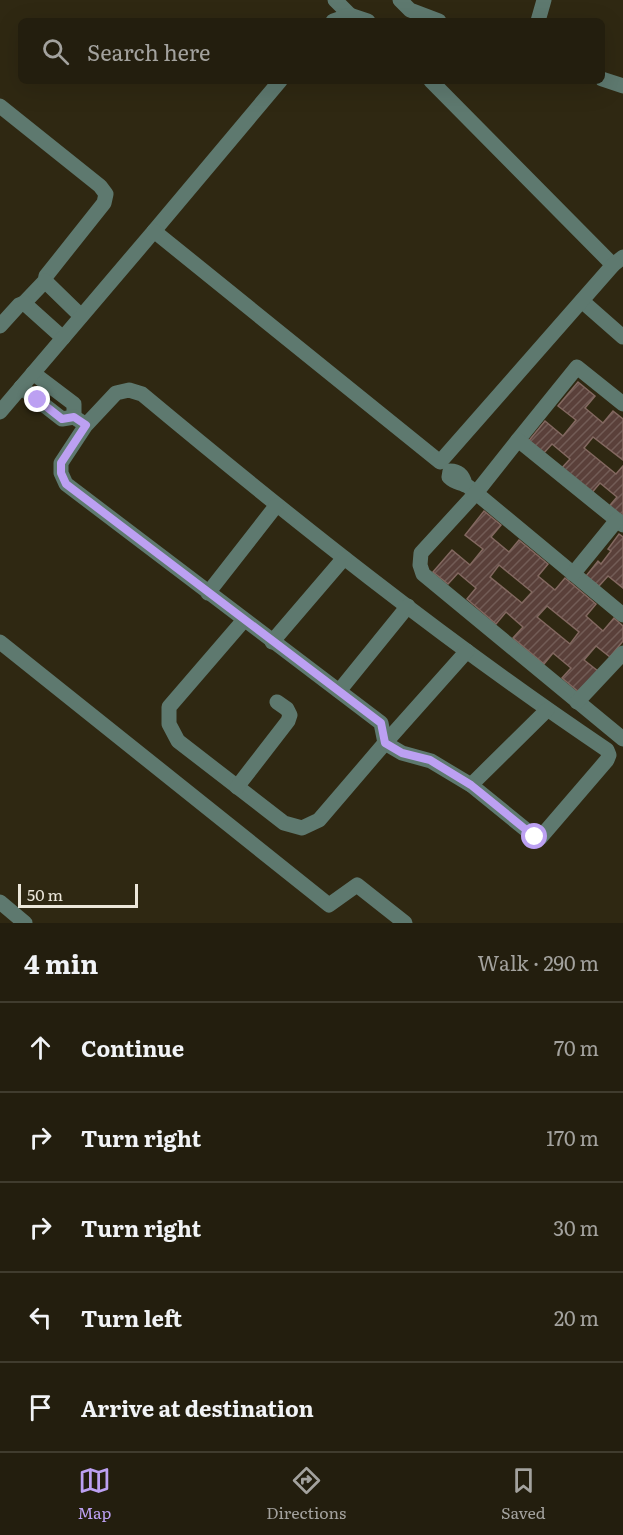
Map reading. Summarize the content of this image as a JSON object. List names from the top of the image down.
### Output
{
  "scale_bar": "50 m",
  "page": {
    "search": "Search here",
    "scale": "50 m",
    "heading": ["4 min", "Walk · 290 m"],
    "list": [
      ["Continue", "70 m"],
      ["Turn right", "170 m"],
      ["Turn right", "30 m"],
      ["Turn left", "20 m"],
      "Arrive at destination"
    ],
    "nav": ["Map", "Directions", "Saved"]
  }
}
